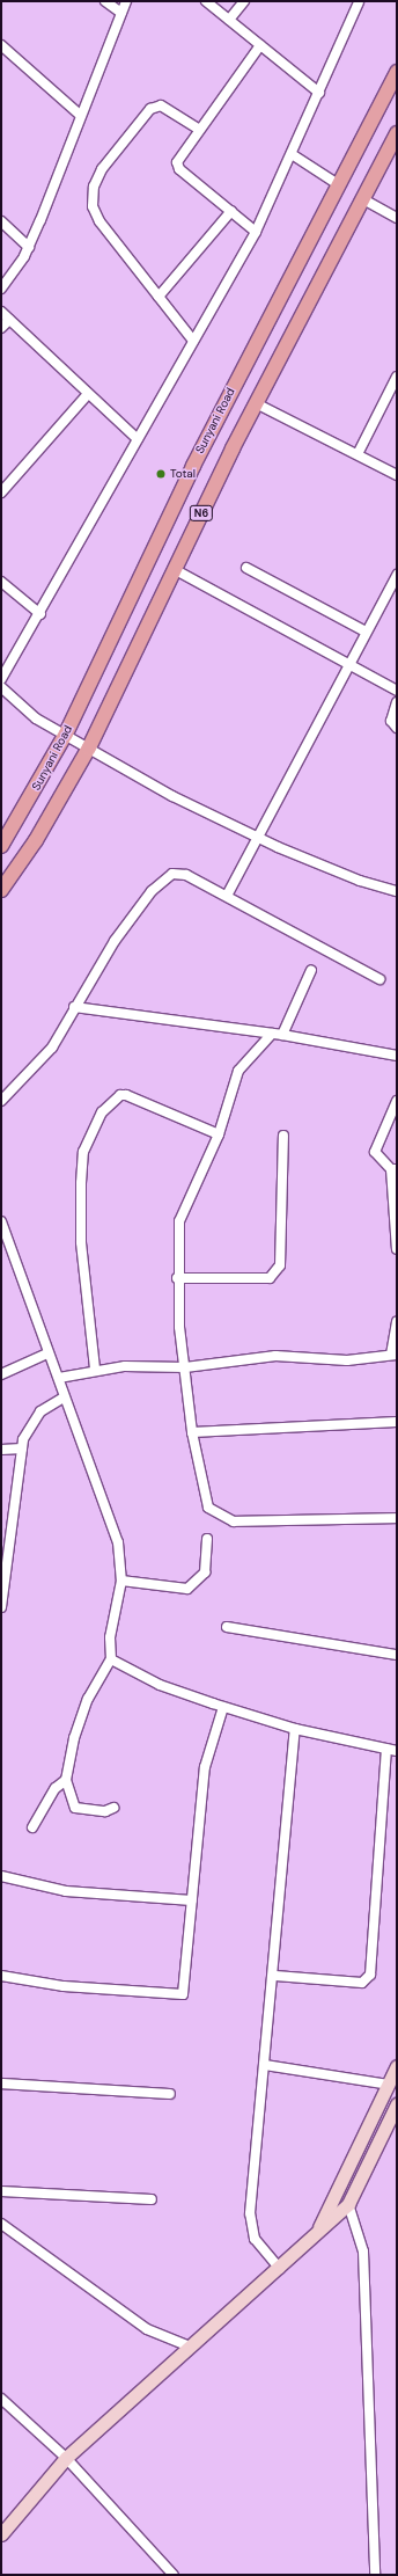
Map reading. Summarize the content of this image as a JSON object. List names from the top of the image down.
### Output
{
  "streets": {
    "main road": ["Sunyani Road", "N6"]
  },
  "places": ["Total"]
}
